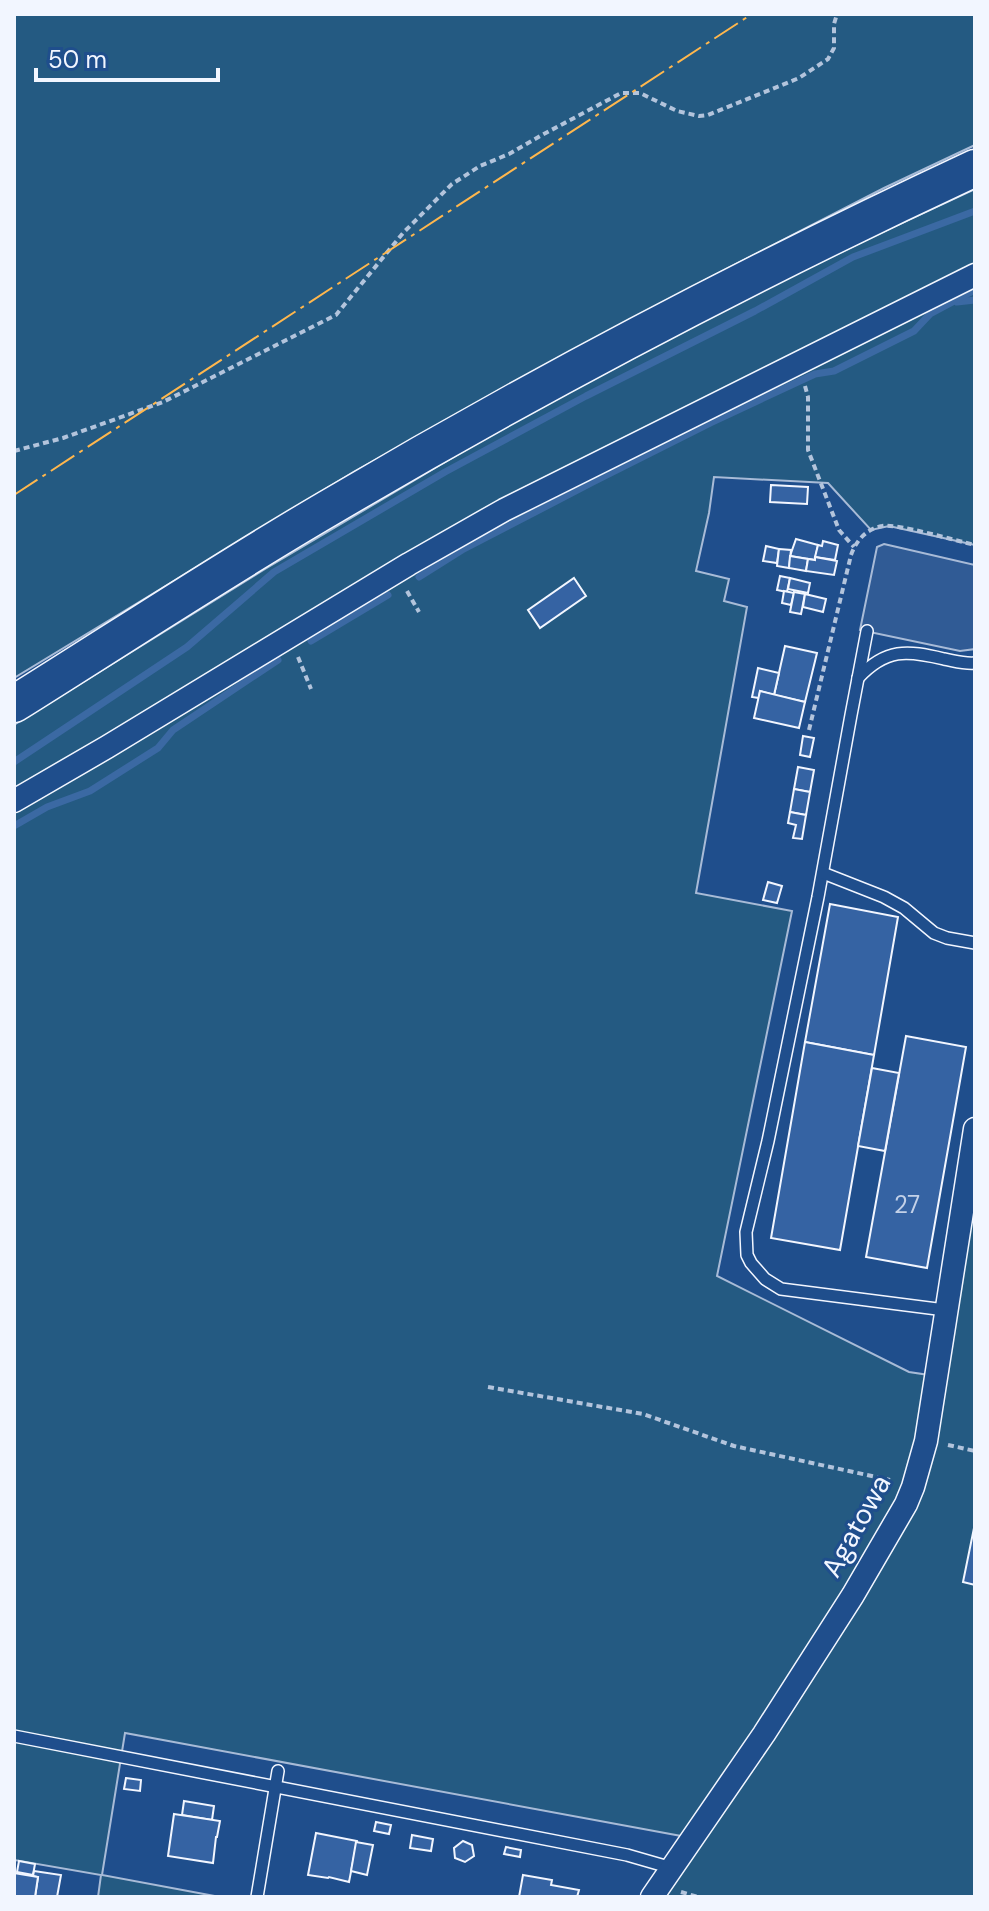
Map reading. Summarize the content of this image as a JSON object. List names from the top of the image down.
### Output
{
  "streets": {
    "street": ["Agatowa"]
  },
  "house_numbers": ["27"],
  "scale_bar": "50 m"
}
